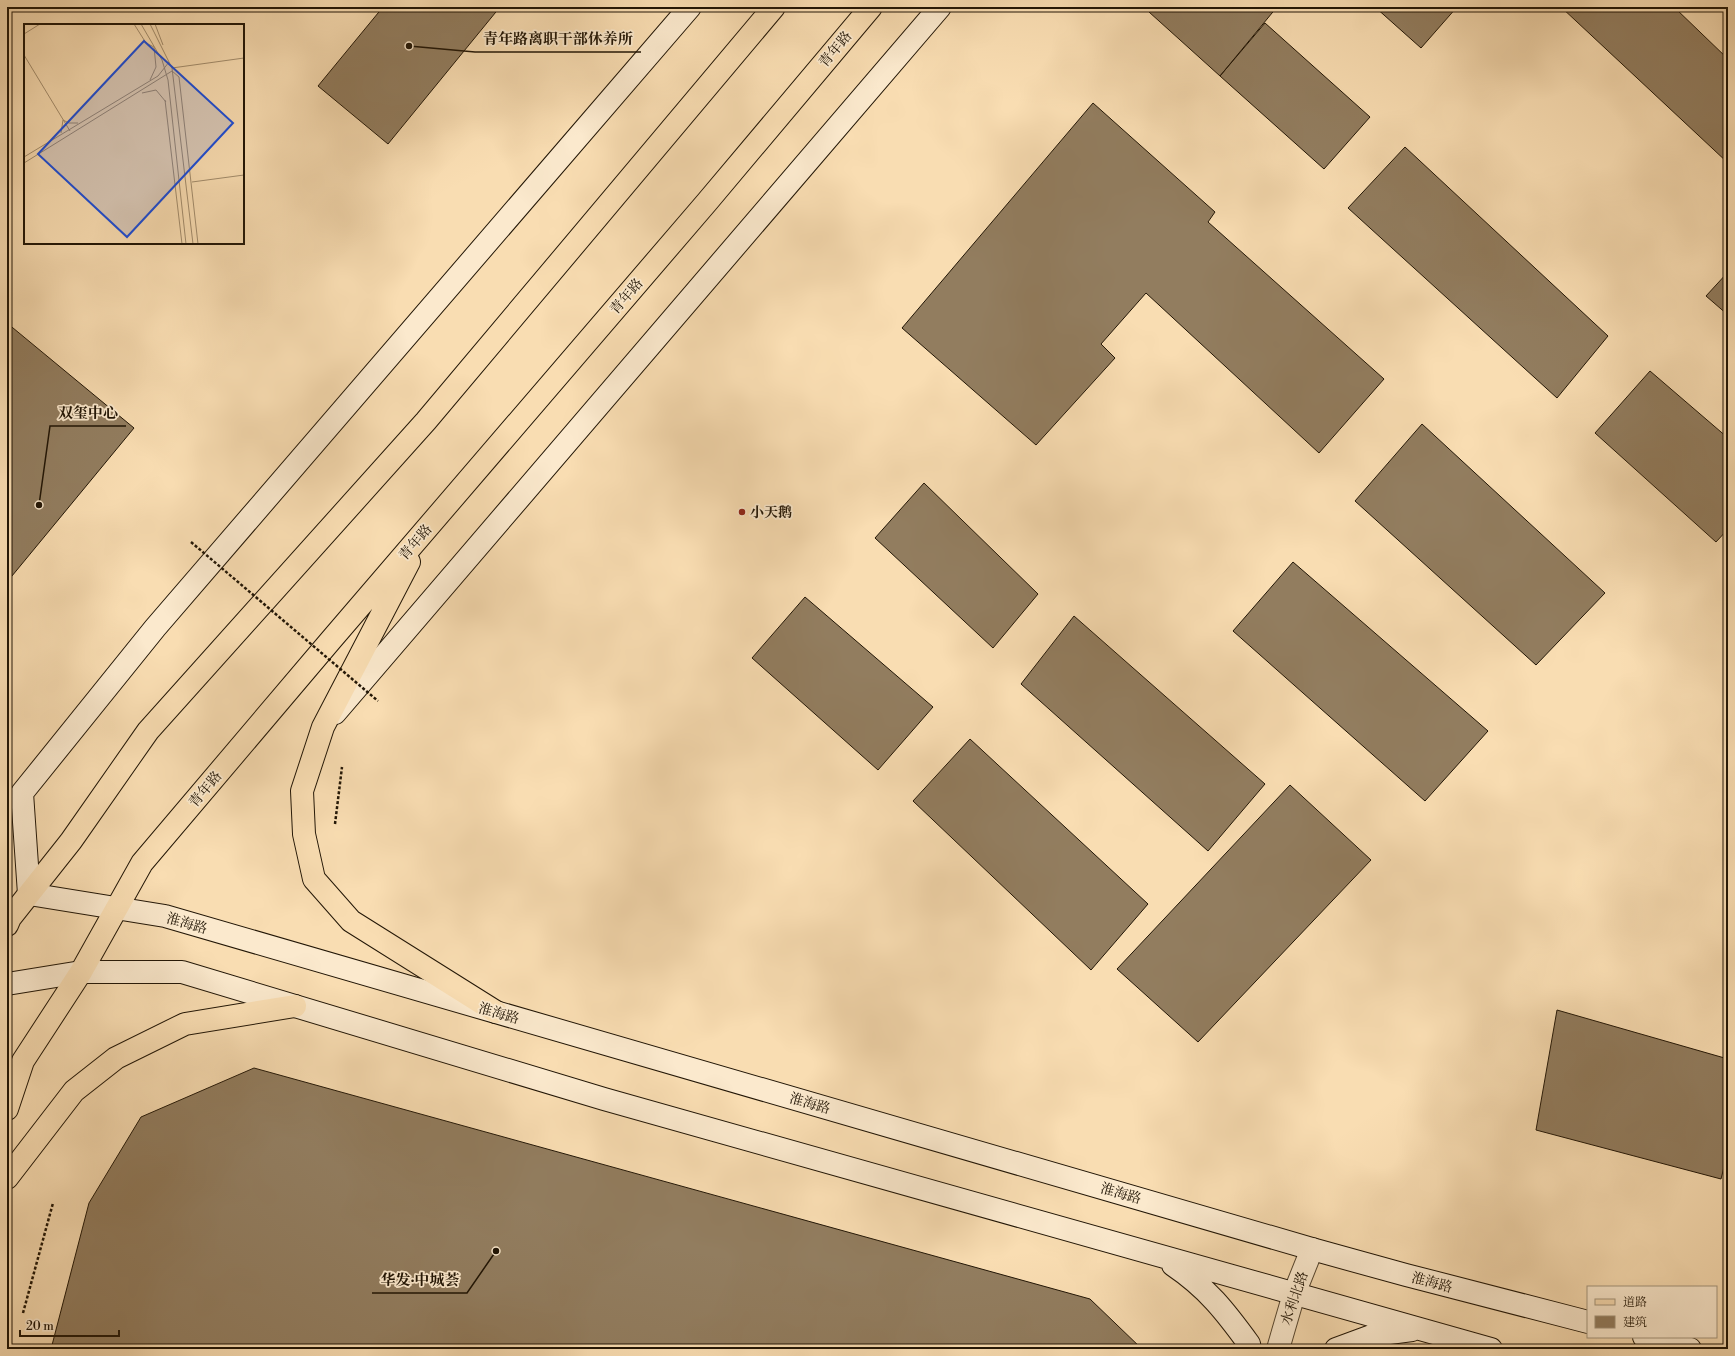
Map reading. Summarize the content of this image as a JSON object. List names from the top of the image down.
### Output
{
  "streets": {
    "main road": ["青年路", "淮海路", "水利北路"]
  },
  "crossings": [
    ["青年路", "淮海路"],
    ["淮海路", "水利北路"]
  ],
  "places": [
    "青年路离职干部休养所",
    "双玺中心",
    "小天鹅",
    "华发·中城荟"
  ],
  "legend": ["道路", "建筑"],
  "scale_bar": "20 m"
}
